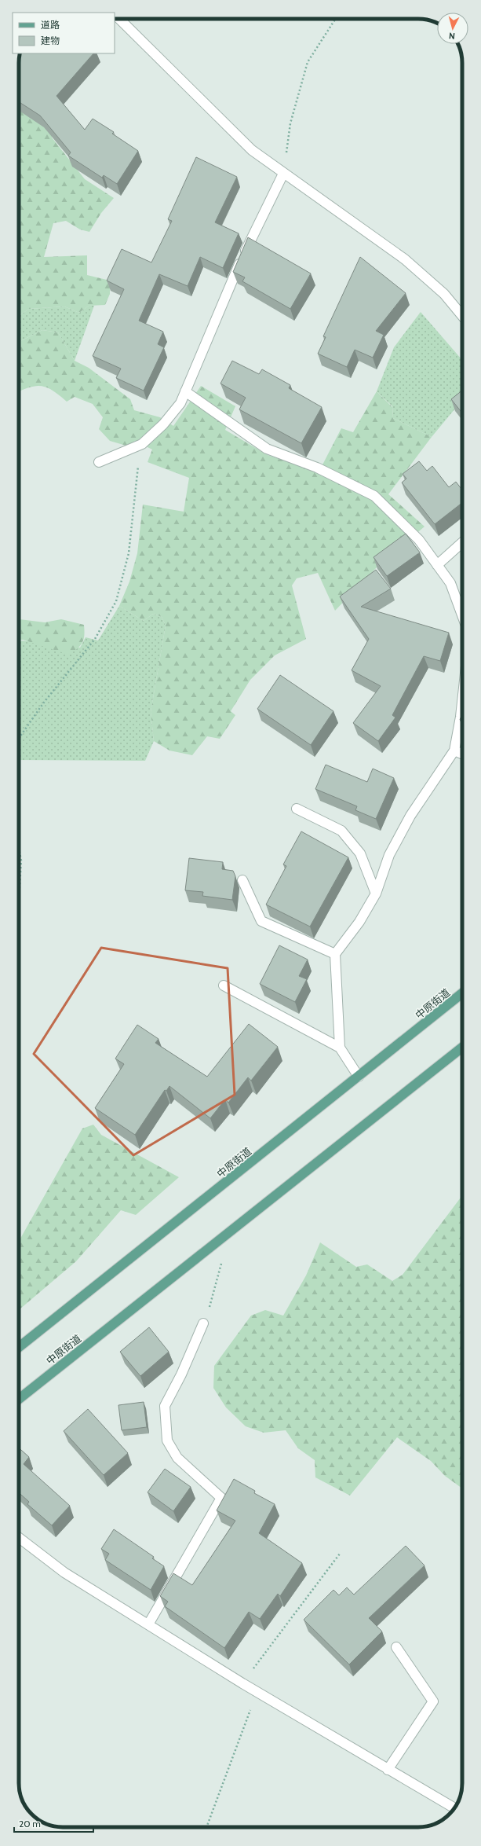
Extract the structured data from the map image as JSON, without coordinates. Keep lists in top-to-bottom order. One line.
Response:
{"streets":{"main road":["中原街道"]},"legend":["道路","建物"],"scale_bar":"20 m","north":"bottom"}
